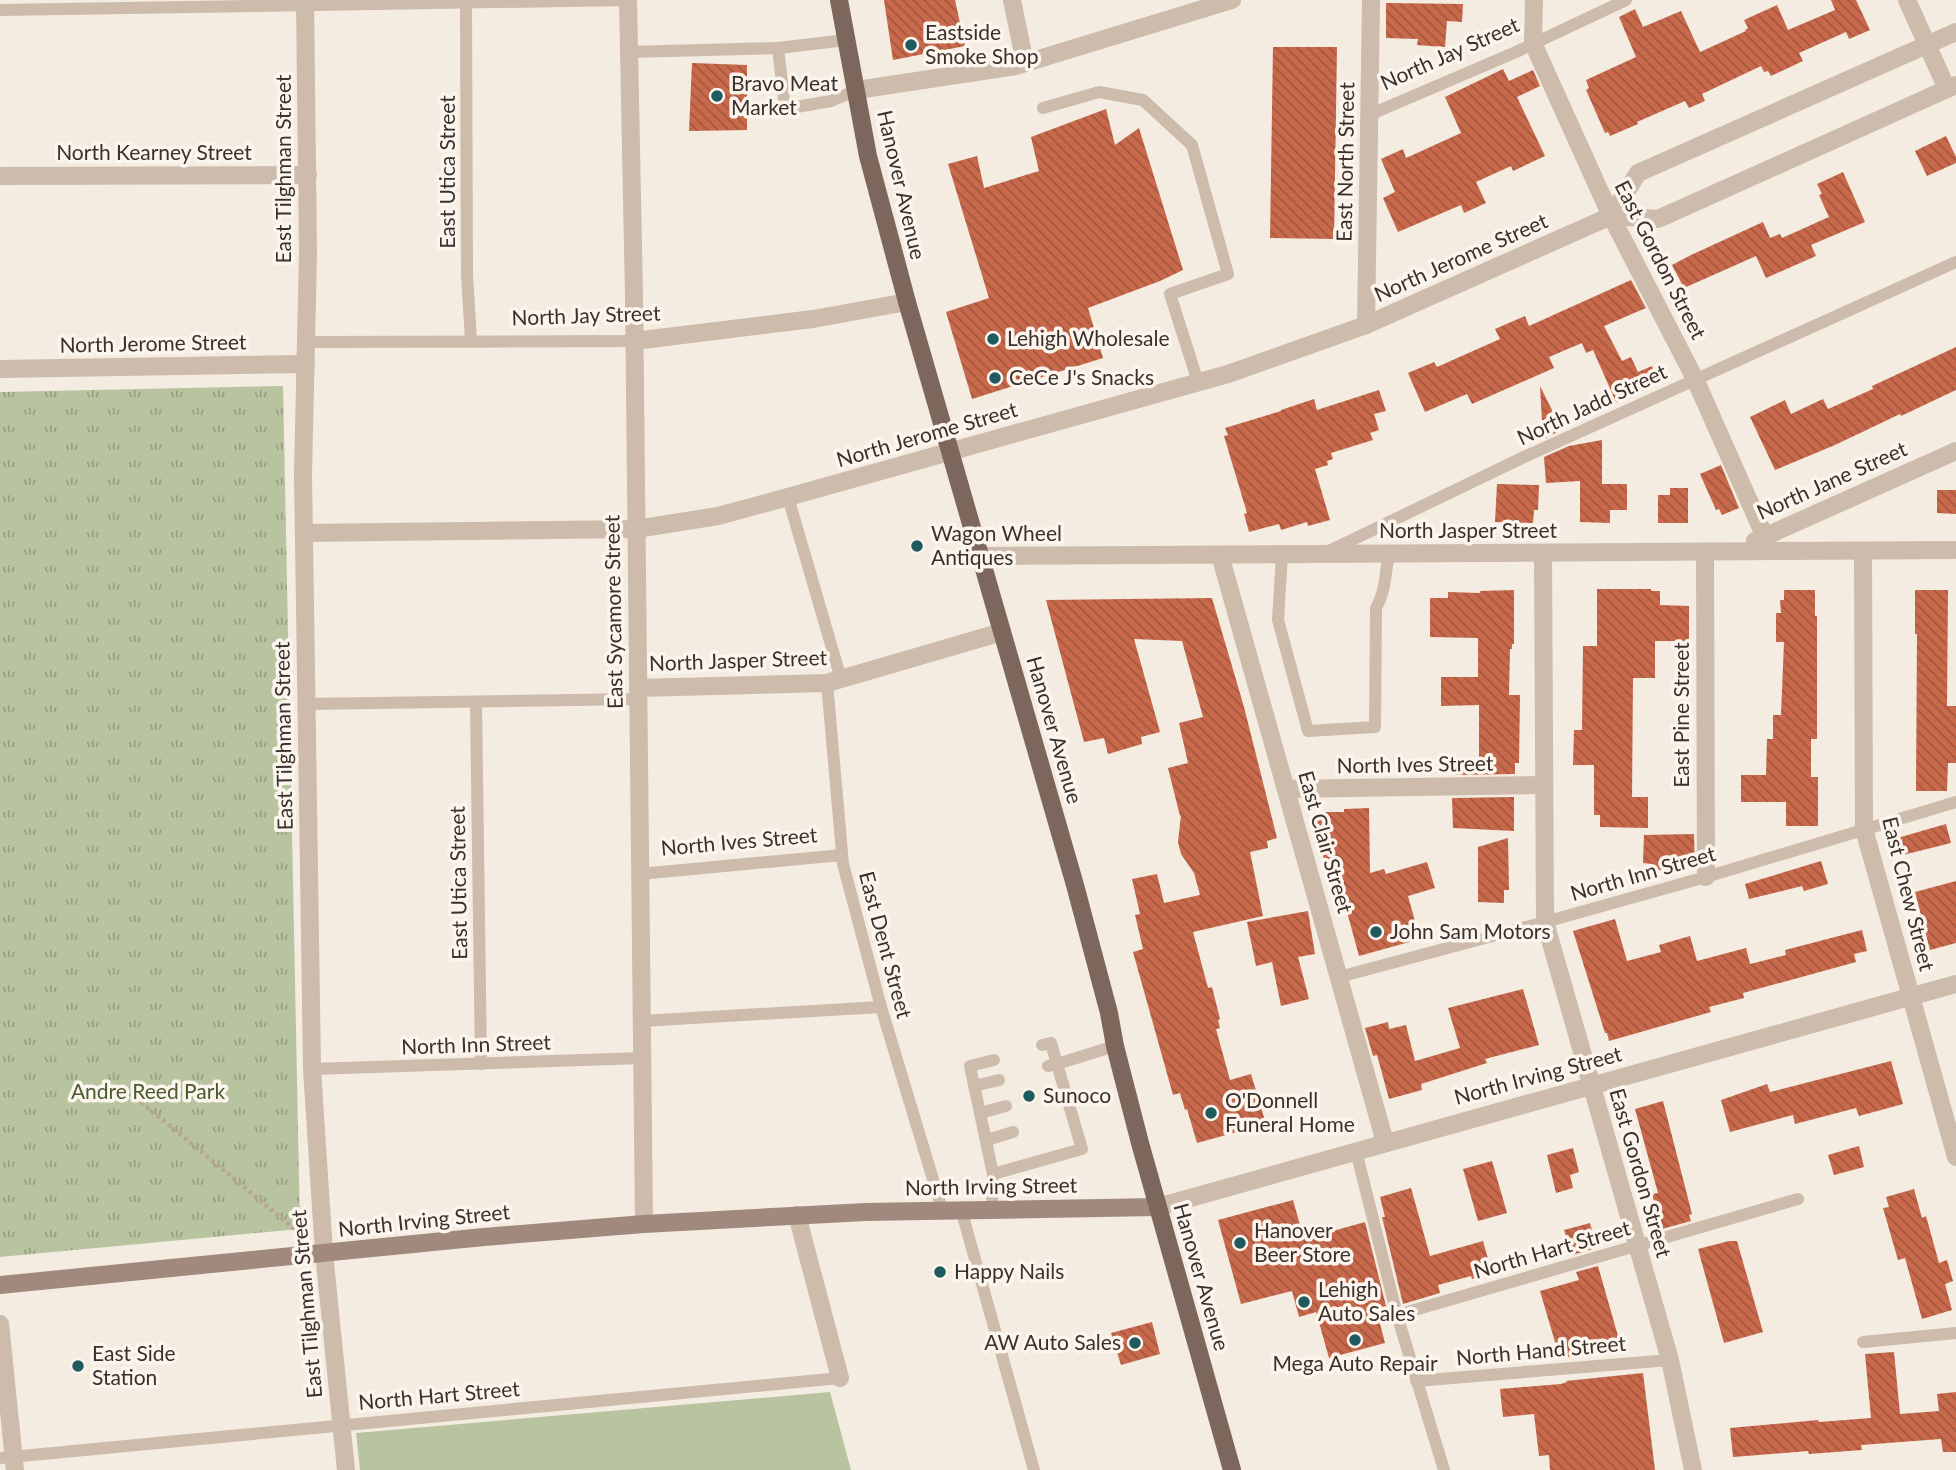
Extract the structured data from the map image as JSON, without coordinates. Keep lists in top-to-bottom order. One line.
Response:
{"streets":{"main road":["Hanover Avenue","North Irving Street"],"street":["North Jay Street","North Kearney Street","East North Street","East Tilghman Street","North Jerome Street","East Gordon Street","North Jane Street","North Jasper Street","East Sycamore Street","East Pine Street","North Ives Street","East Clair Street","East Chew Street"],"lane":["East Utica Street","North Jadd Street","North Inn Street","East Dent Street","North Hart Street","North Hand Street"]},"crossings":[["North Jay Street","East North Street"],["North Jay Street","East Tilghman Street"],["North Jay Street","East Utica Street"],["North Jay Street","Hanover Avenue"],["North Jay Street","East Gordon Street"],["North Jay Street","East Sycamore Street"],["North Kearney Street","East Tilghman Street"],["East North Street","North Jerome Street"],["East Tilghman Street","North Jerome Street"],["East Tilghman Street","North Jasper Street"],["East Tilghman Street","North Inn Street"],["East Tilghman Street","North Irving Street"],["East Tilghman Street","North Hart Street"],["East Utica Street","North Jasper Street"],["East Utica Street","North Inn Street"],["Hanover Avenue","North Jerome Street"],["Hanover Avenue","North Jasper Street"],["Hanover Avenue","North Irving Street"],["North Jerome Street","East Gordon Street"],["North Jerome Street","East Sycamore Street"],["North Jerome Street","East Dent Street"],["East Gordon Street","North Jadd Street"],["East Gordon Street","North Jane Street"],["East Gordon Street","North Jasper Street"],["East Gordon Street","North Ives Street"],["East Gordon Street","North Inn Street"],["East Gordon Street","North Irving Street"],["East Gordon Street","North Hart Street"],["East Gordon Street","North Hand Street"],["North Jadd Street","North Jasper Street"],["North Jane Street","North Jasper Street"],["North Jasper Street","East Sycamore Street"],["North Jasper Street","East Pine Street"],["North Jasper Street","East Clair Street"],["North Jasper Street","East Chew Street"],["North Jasper Street","East Dent Street"],["East Sycamore Street","North Ives Street"],["East Sycamore Street","North Inn Street"],["East Sycamore Street","North Irving Street"],["East Pine Street","North Inn Street"],["North Ives Street","East Clair Street"],["North Ives Street","East Dent Street"],["East Clair Street","North Inn Street"],["East Clair Street","North Irving Street"],["North Inn Street","East Chew Street"],["East Chew Street","North Irving Street"],["East Dent Street","North Irving Street"]],"parks":["Andre Reed Park"],"places":["Eastside Smoke Shop","Bravo Meat Market","Lehigh Wholesale","CeCe J's Snacks","Wagon Wheel Antiques","John Sam Motors","Sunoco","O'Donnell Funeral Home","Hanover Beer Store","Happy Nails","Lehigh Auto Sales","Mega Auto Repair","AW Auto Sales","East Side Station"]}
